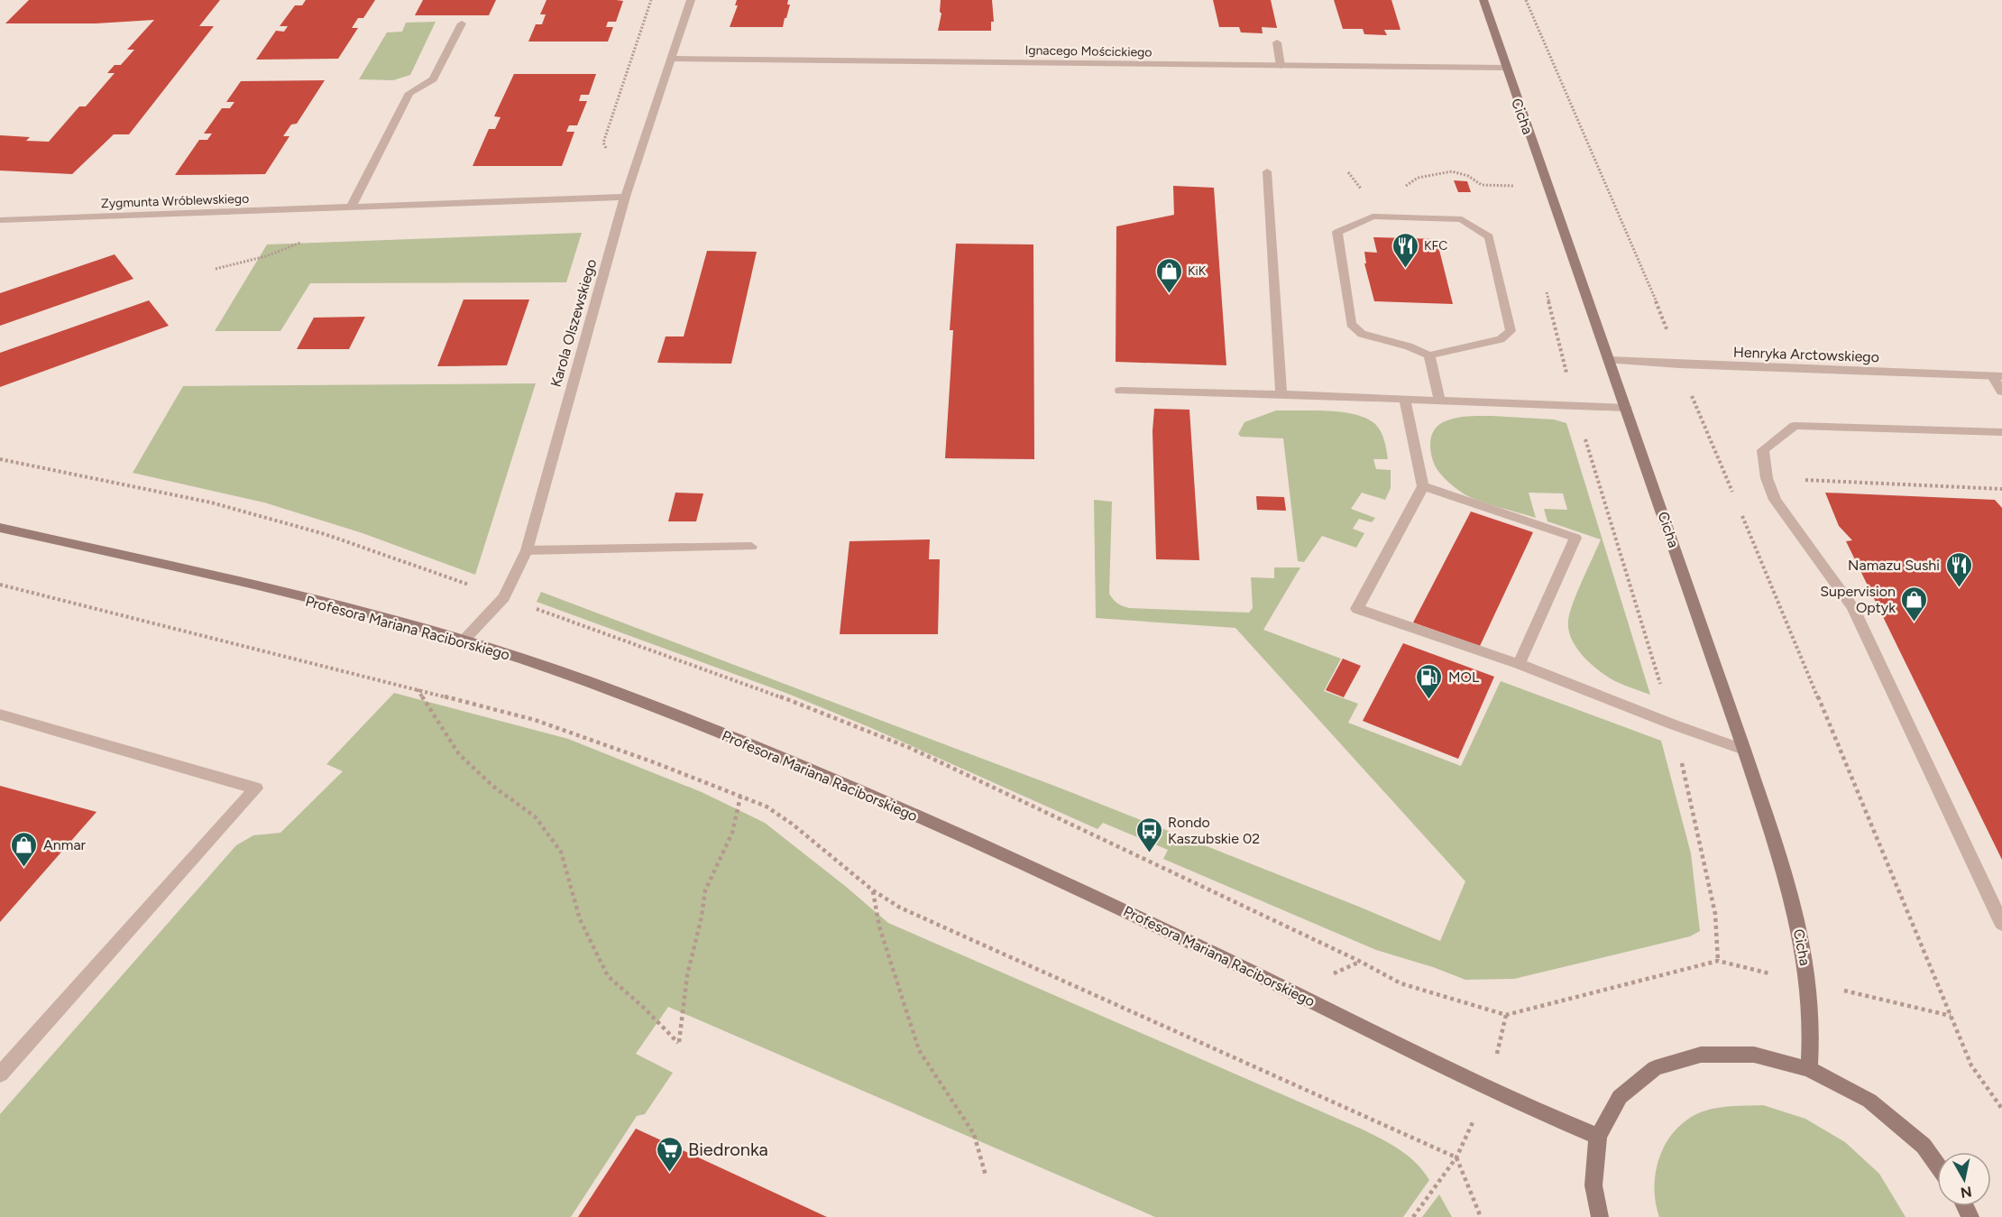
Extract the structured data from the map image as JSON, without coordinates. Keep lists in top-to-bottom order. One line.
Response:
{"streets":{"main road":["Cicha","Profesora Mariana Raciborskiego"],"street":["Ignacego Mościckiego","Zygmunta Wróblewskiego","Karola Olszewskiego","Henryka Arctowskiego"]},"crossings":[["Ignacego Mościckiego","Cicha"],["Ignacego Mościckiego","Karola Olszewskiego"],["Cicha","Henryka Arctowskiego"],["Zygmunta Wróblewskiego","Karola Olszewskiego"],["Karola Olszewskiego","Profesora Mariana Raciborskiego"]],"places":{"restaurant":["KFC","Namazu Sushi"],"shop":["KiK","Supervision Optyk","Anmar"],"fuel station":["MOL"],"bus stop":["Rondo Kaszubskie 02"],"supermarket":["Biedronka"]},"north":"bottom"}
